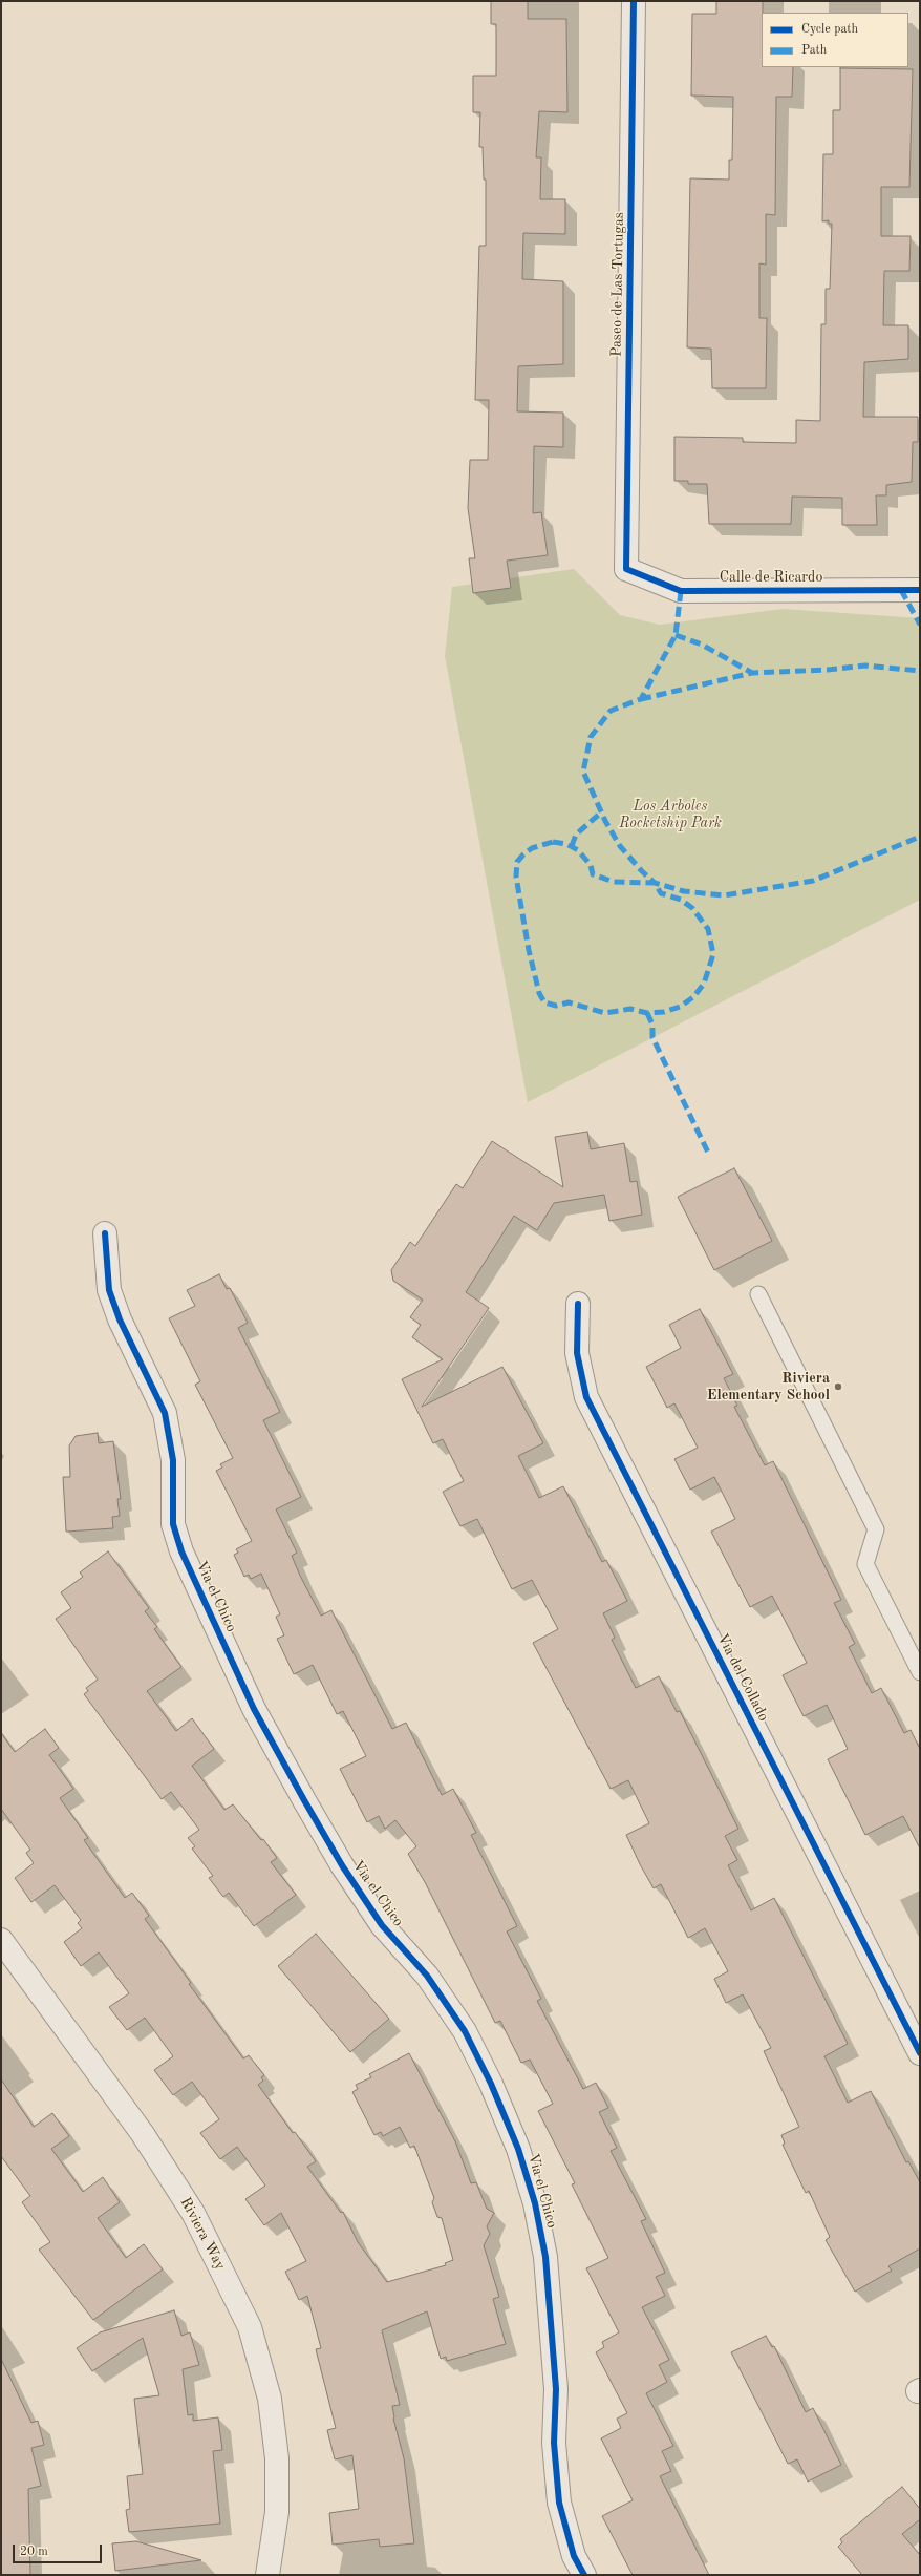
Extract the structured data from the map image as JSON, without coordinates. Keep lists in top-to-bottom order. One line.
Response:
{"streets":{"street":["Paseo de Las Tortugas","Calle de Ricardo","Via el Chico","Via del Collado","Riviera Way"]},"crossings":[["Paseo de Las Tortugas","Calle de Ricardo"]],"parks":["Los Arboles Rocketship Park"],"places":["Riviera Elementary School"],"legend":["Cycle path","Path"],"scale_bar":"20 m"}
